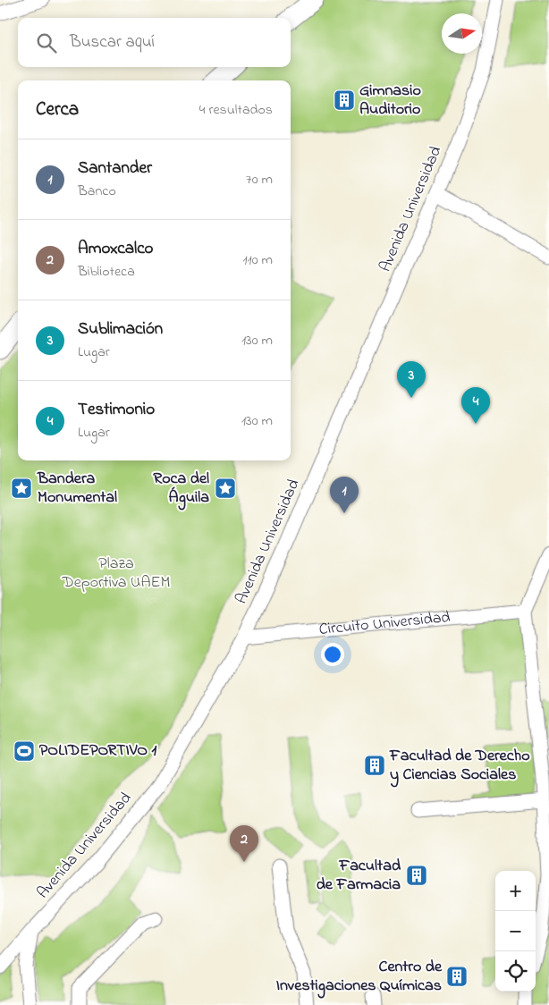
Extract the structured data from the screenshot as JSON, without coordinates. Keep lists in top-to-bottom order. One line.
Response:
{"streets":{"street":["Avenida Universidad","Circuito Universidad"]},"crossings":[["Avenida Universidad","Circuito Universidad"]],"parks":["Plaza Deportiva UAEM"],"places":{"building":["Gimnasio Auditorio","Facultad de Derecho y Ciencias Sociales","Facultad de Farmacia","Centro de Investigaciones Químicas"],"place":["Bandera Monumental","Roca del Águila"],"sports":["POLIDEPORTIVO 1"]},"north":"right","page":{"search":"Buscar aquí","heading":["Cerca","4 resultados"],"list":[{"mark":"1","name":"Santander","note":"Banco","value":"70 m"},{"mark":"2","name":"Amoxcalco","note":"Biblioteca","value":"110 m"},{"mark":"3","name":"Sublimación","note":"Lugar","value":"130 m"},{"mark":"4","name":"Testimonio","note":"Lugar","value":"130 m"}],"pins":["3","4","1","2"],"map_buttons":["+","−"]}}
